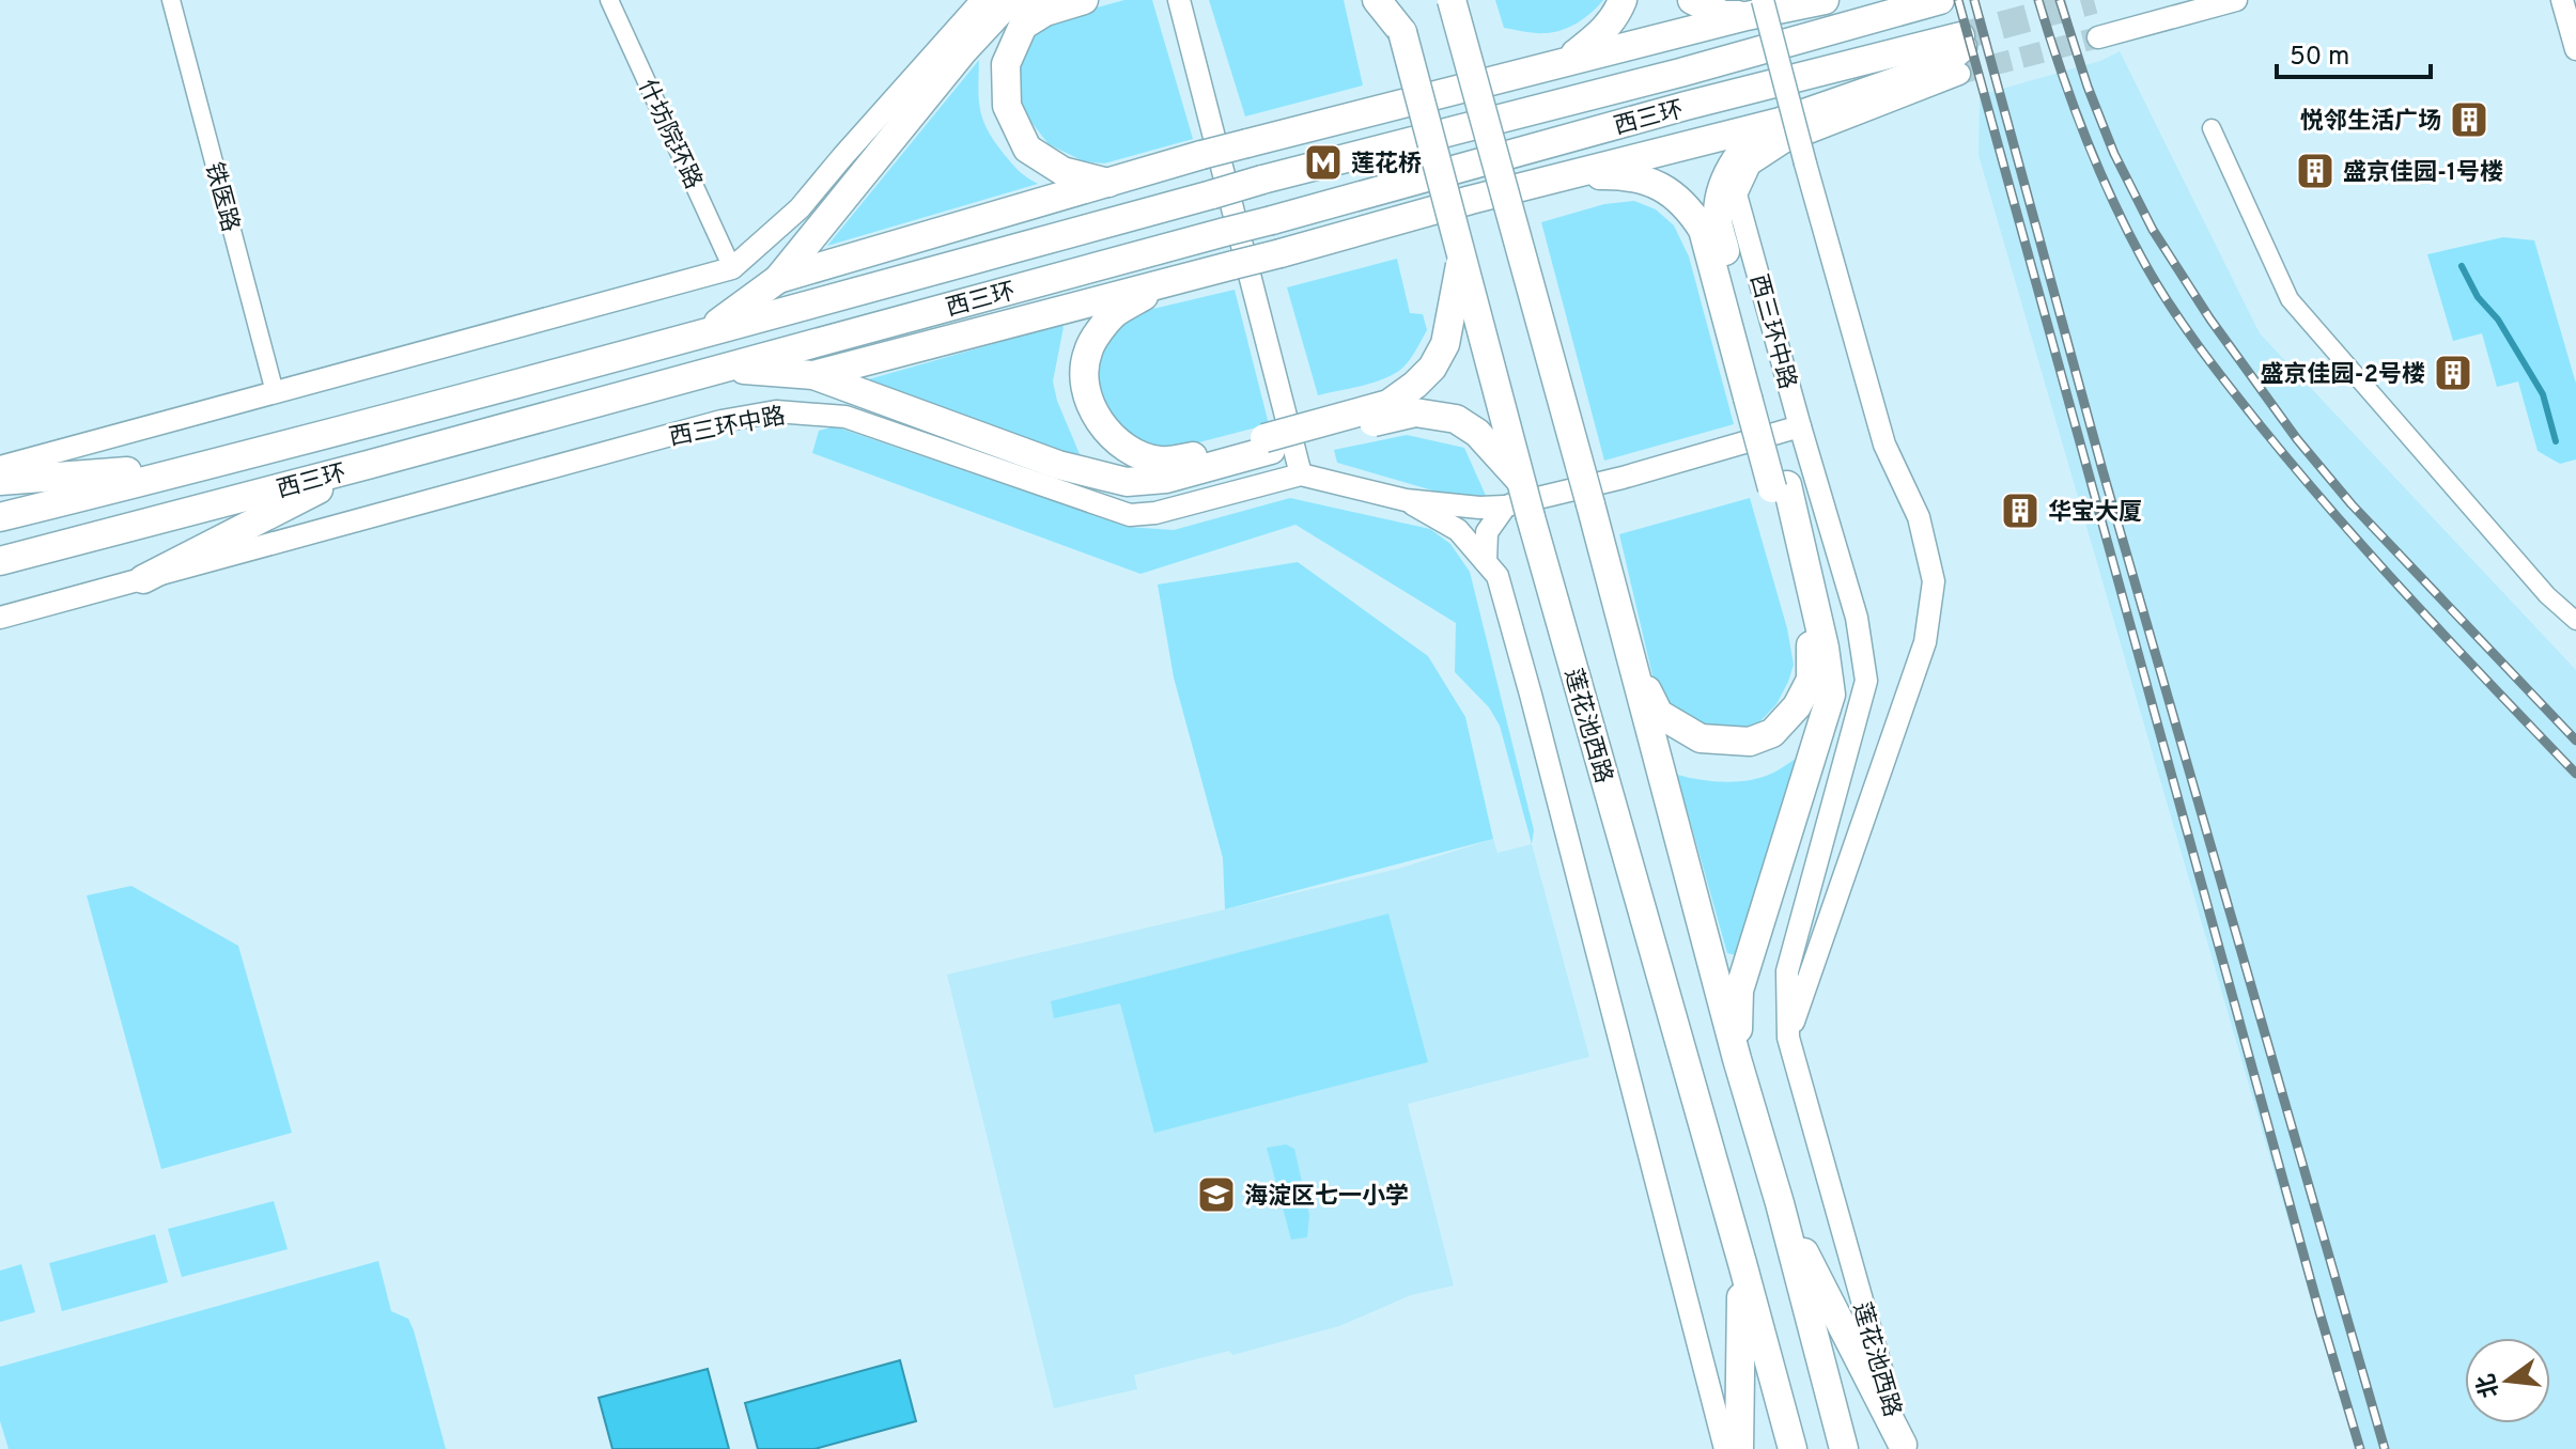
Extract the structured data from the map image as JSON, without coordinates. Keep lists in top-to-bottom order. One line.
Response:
{"streets":{"highway":["西三环","莲花池西路"],"street":["什坊院环路","铁医路","西三环中路"]},"crossings":[["西三环","西三环中路"],["西三环中路","莲花池西路"]],"places":{"building":["悦邻生活广场","盛京佳园-1号楼","盛京佳园-2号楼","华宝大厦"],"metro station":["莲花桥"],"school or university":["海淀区七一小学"]},"scale_bar":"50 m","north":"left"}
